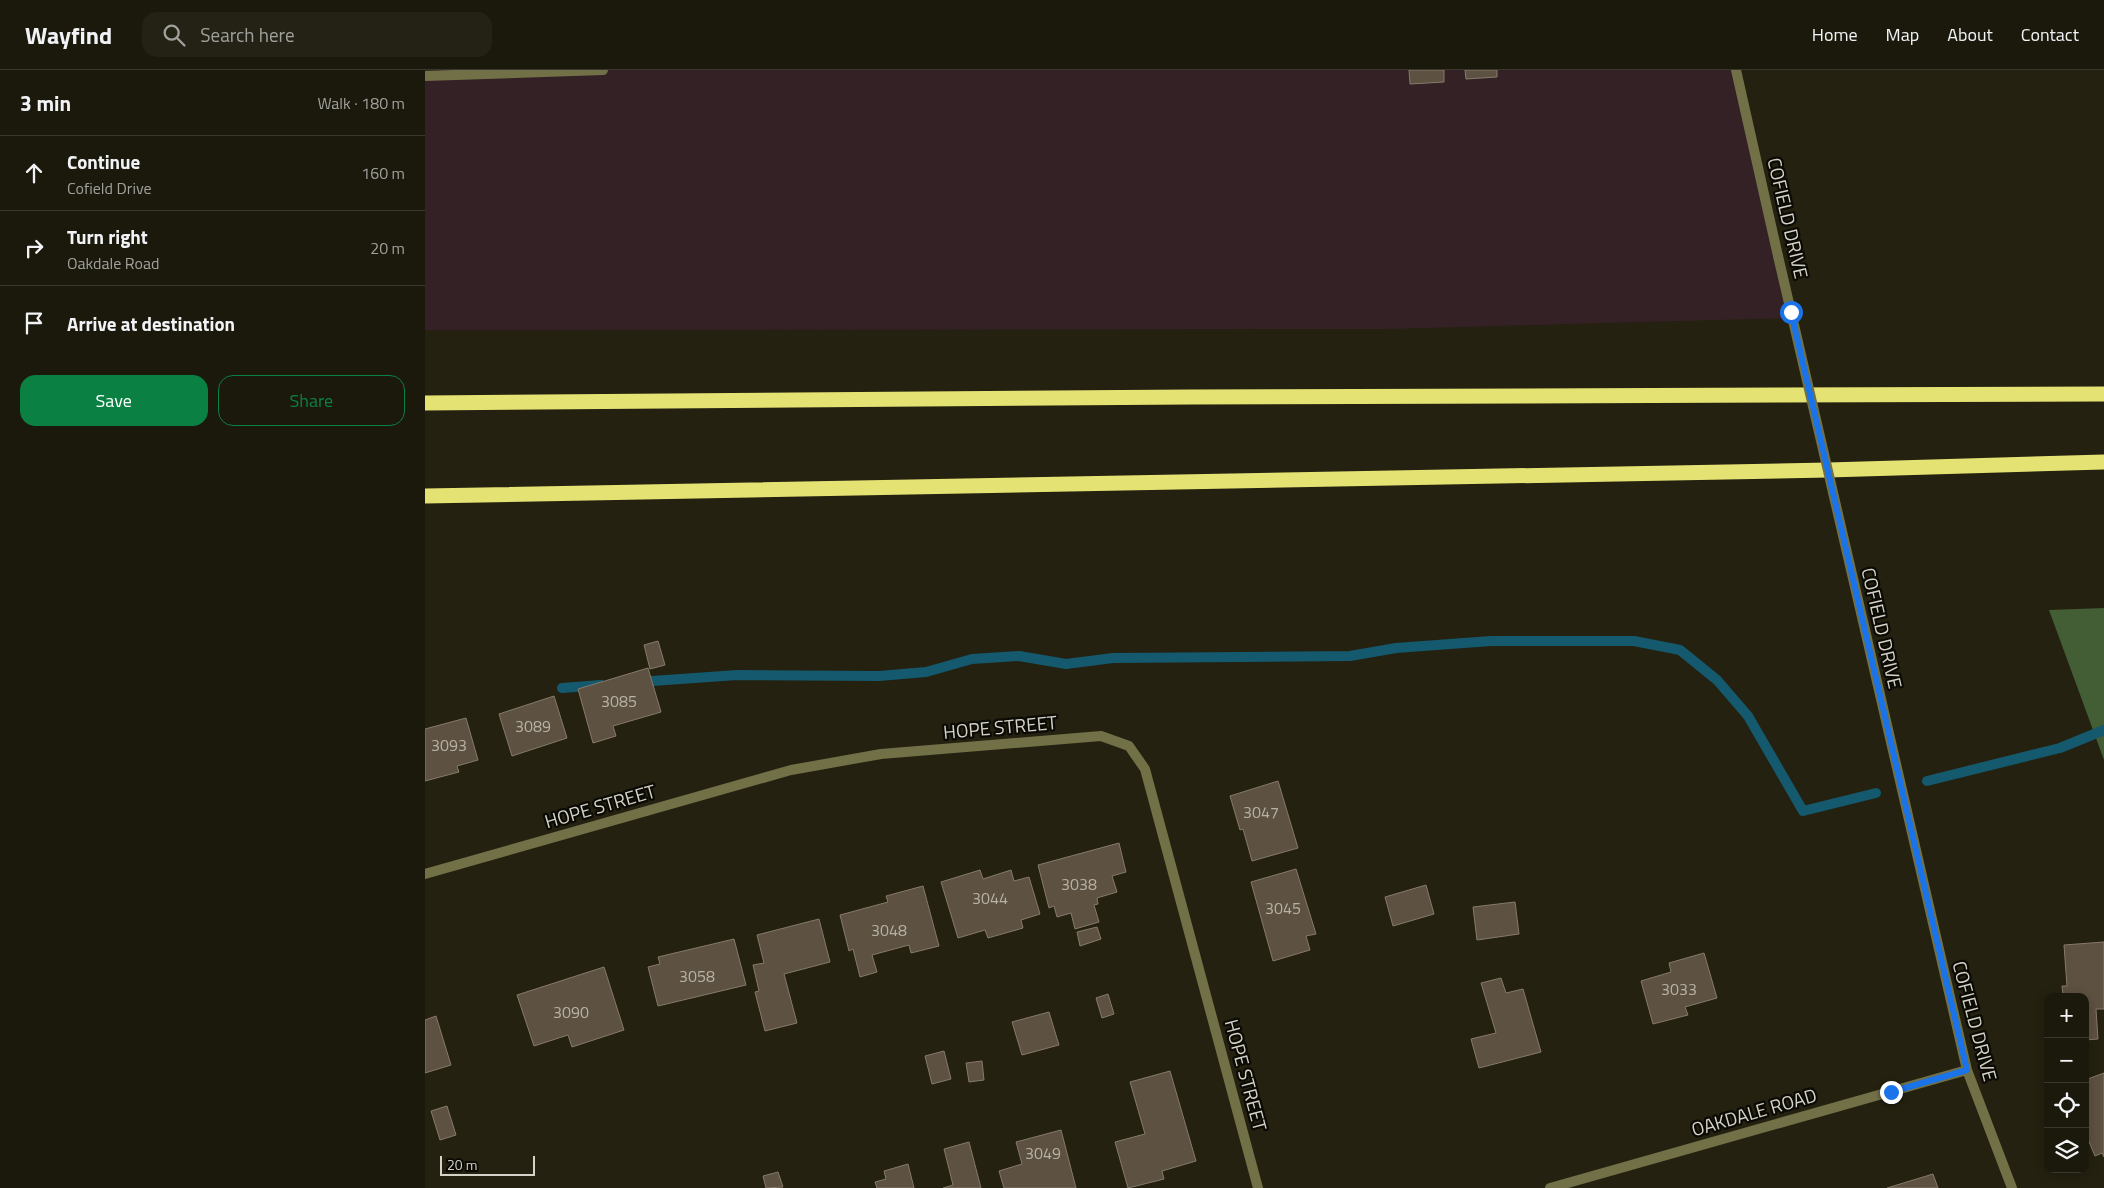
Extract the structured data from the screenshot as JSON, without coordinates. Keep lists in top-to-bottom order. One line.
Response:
{"streets":{"street":["COFIELD DRIVE","HOPE STREET","OAKDALE ROAD"]},"crossings":[["COFIELD DRIVE","OAKDALE ROAD"]],"house_numbers":["3085","3089","3093","3047","3038","3044","3045","3048","3058","3033","3090","3049"],"scale_bar":"20 m","page":{"header":"Wayfind","search":"Search here","nav":["Home","Map","About","Contact"],"heading":["3 min","Walk · 180 m"],"list":[["Continue","Cofield Drive","160 m"],["Turn right","Oakdale Road","20 m"],"Arrive at destination"],"buttons":["Save","Share"],"map_buttons":["+","−"],"scale":"20 m"}}
